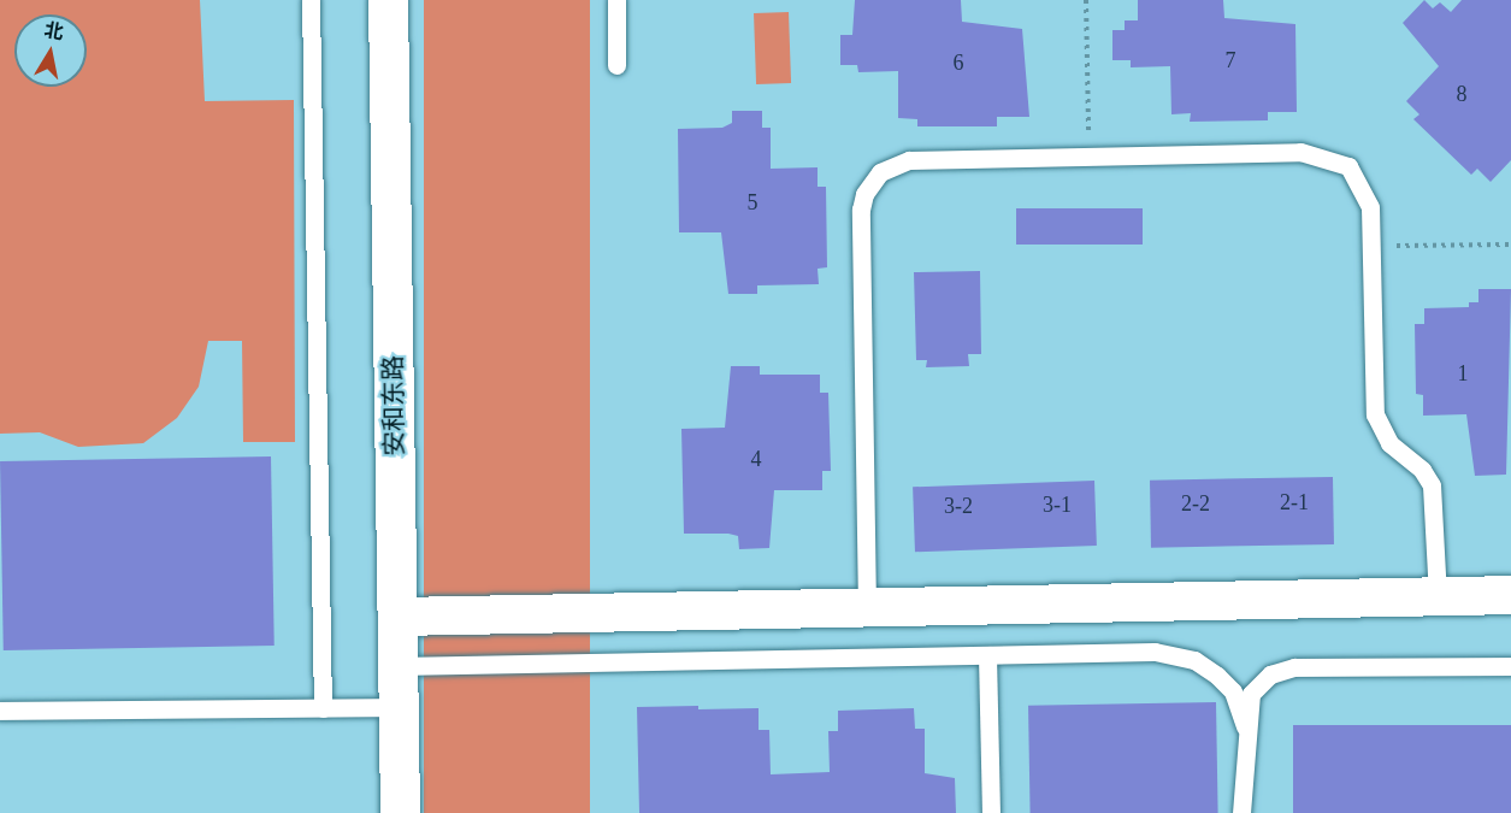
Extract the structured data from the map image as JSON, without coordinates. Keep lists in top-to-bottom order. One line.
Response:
{"streets":{"street":["安和东路"]},"house_numbers":["7","6","8","5","1","4","2-1","2-2","3-1","3-2"],"north":"top"}
